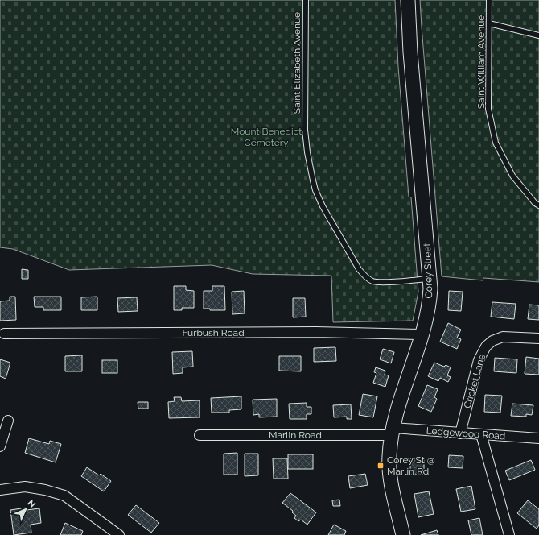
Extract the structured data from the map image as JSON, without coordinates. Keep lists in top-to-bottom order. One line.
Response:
{"streets":{"street":["Corey Street","Furbush Road","Cricket Lane","Ledgewood Road","Marlin Road"],"lane":["Saint William Avenue","Saint Elizabeth Avenue"]},"crossings":[["Saint Elizabeth Avenue","Corey Street"],["Corey Street","Furbush Road"],["Corey Street","Ledgewood Road"],["Corey Street","Marlin Road"],["Cricket Lane","Ledgewood Road"],["Ledgewood Road","Marlin Road"]],"parks":["Mount Benedict Cemetery"],"places":{"transit":["Corey St @ Marlin Rd"]},"north":"top right"}
